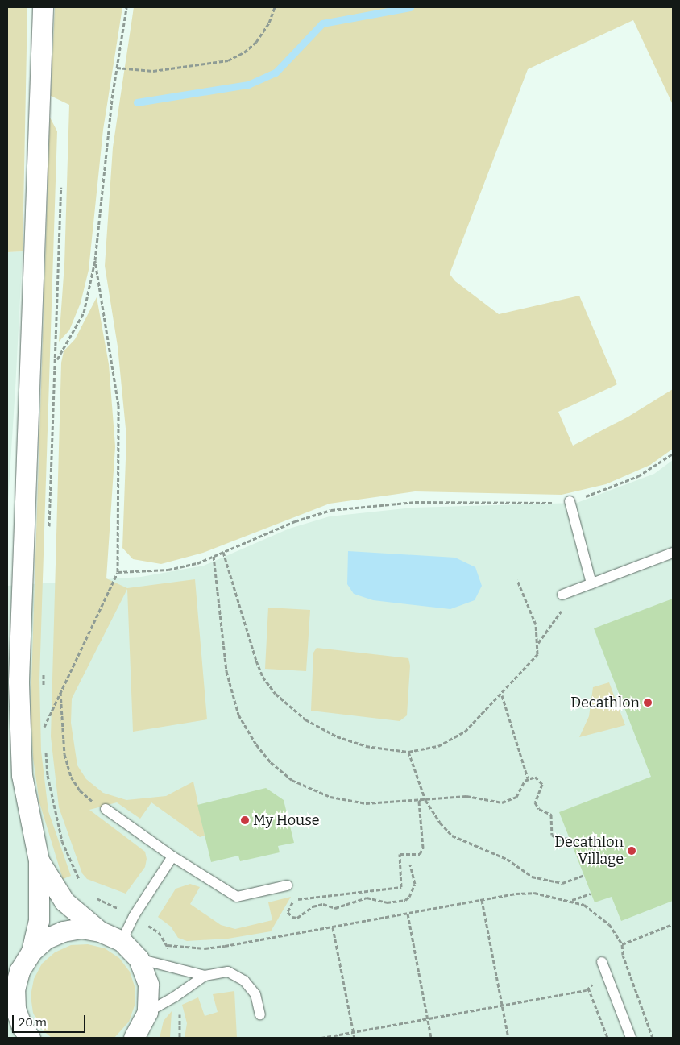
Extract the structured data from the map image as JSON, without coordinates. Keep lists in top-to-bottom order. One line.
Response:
{"places":["Decathlon","My House","Decathlon Village"],"scale_bar":"20 m"}
